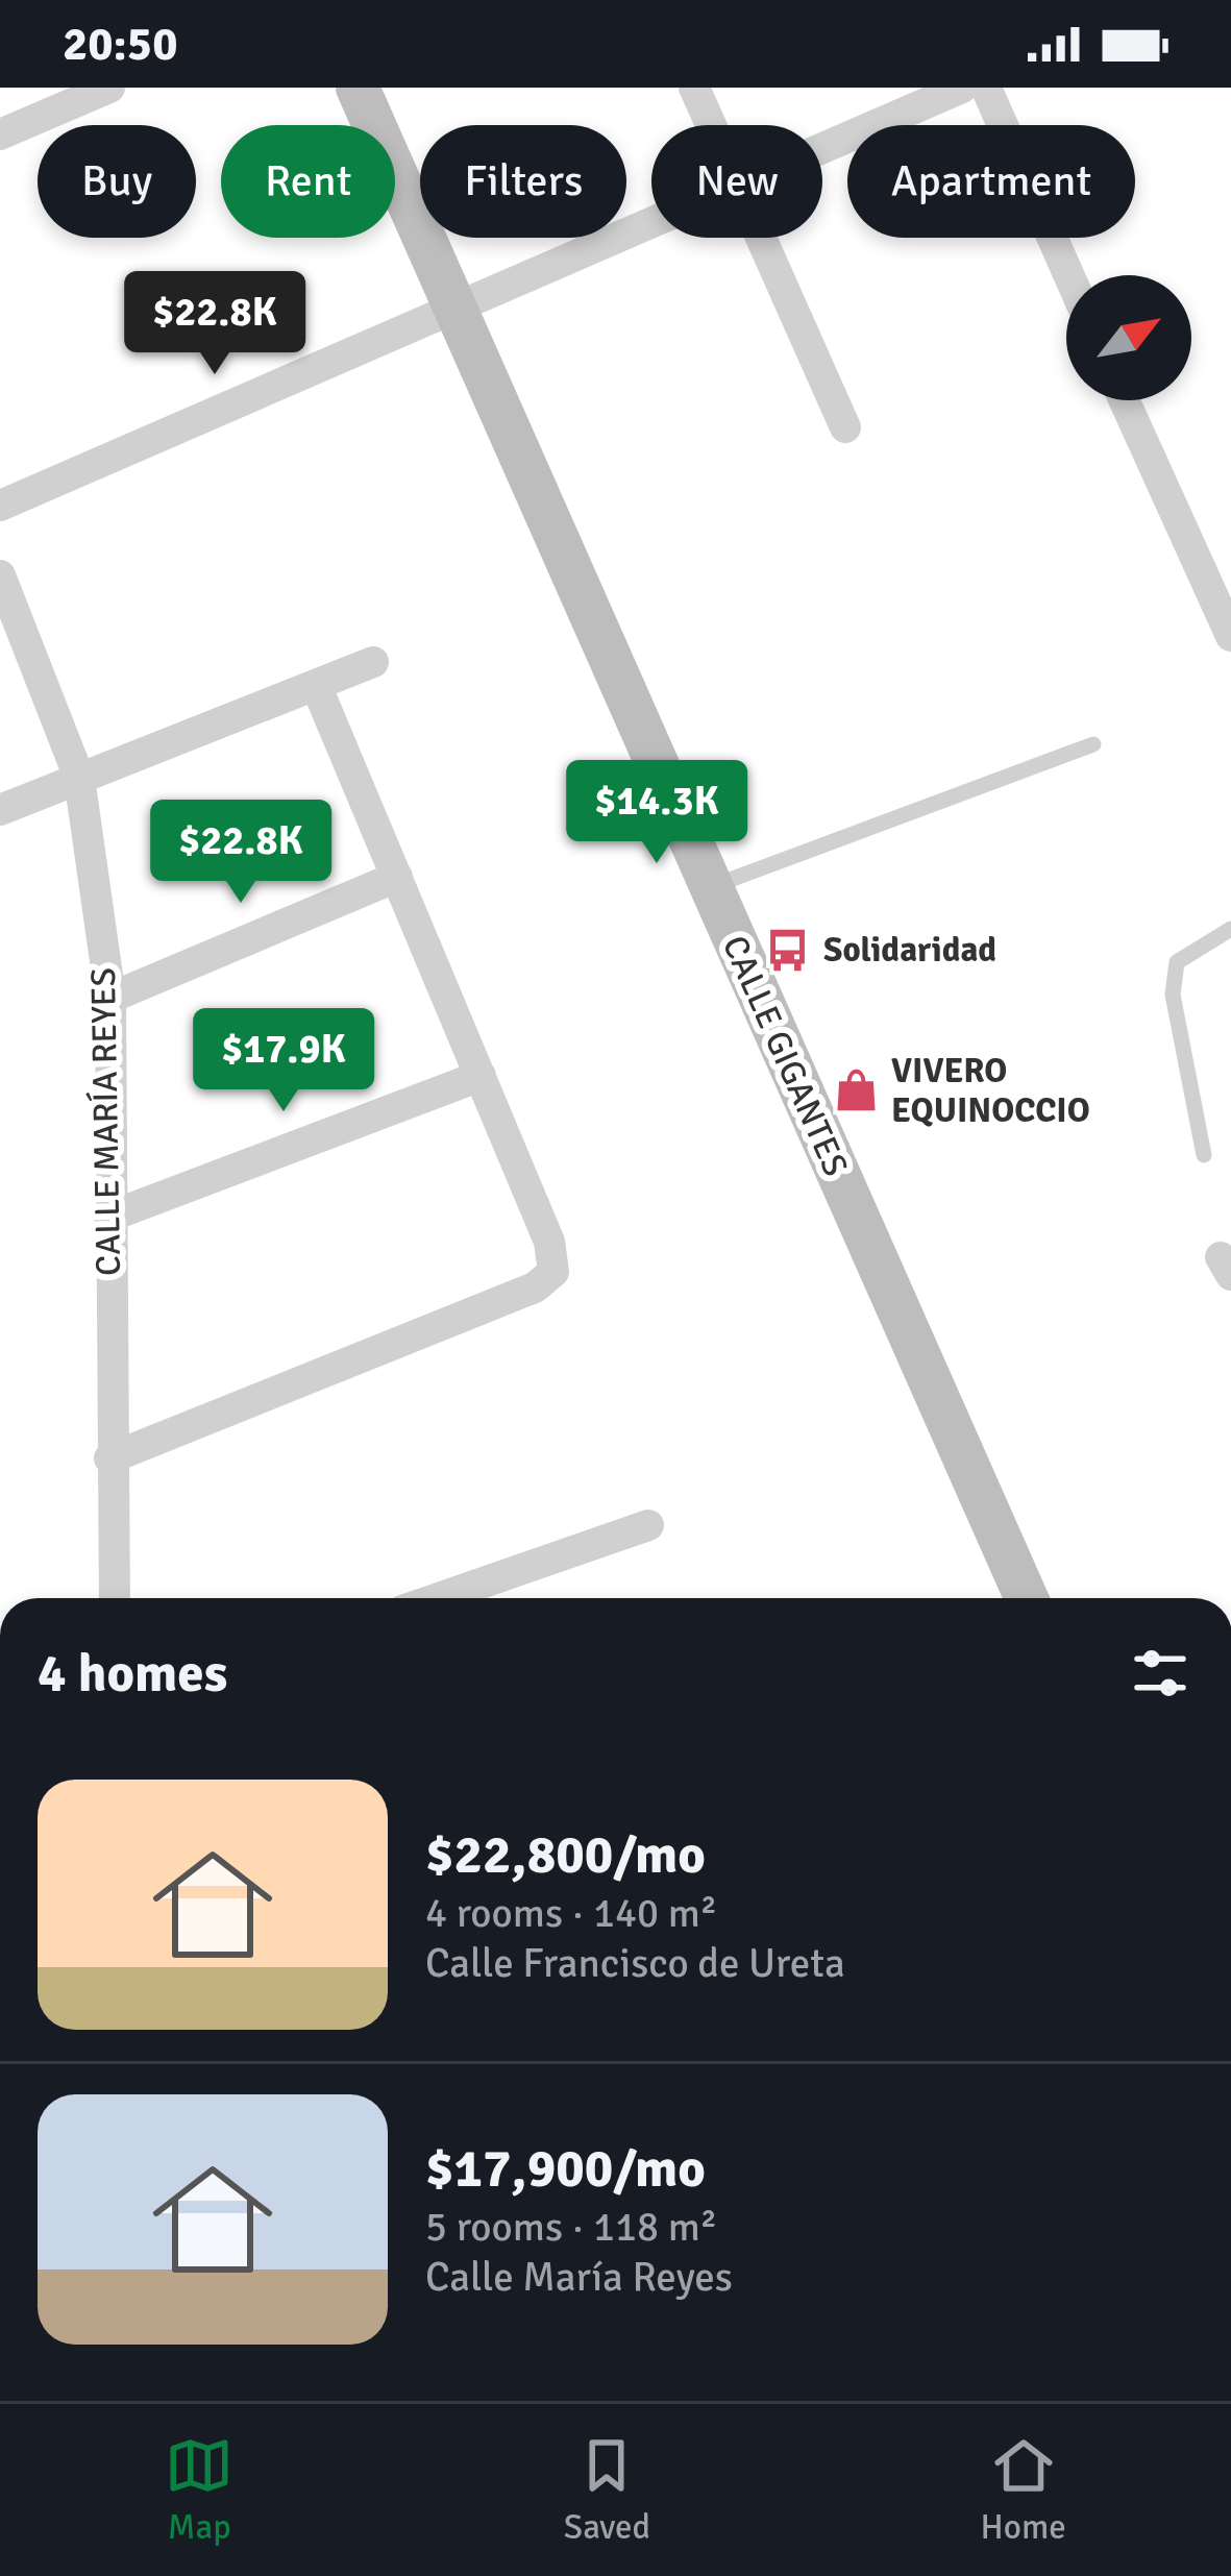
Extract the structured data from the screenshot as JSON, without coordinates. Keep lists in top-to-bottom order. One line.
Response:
{"streets":{"main road":["CALLE GIGANTES"],"street":["CALLE MARÍA REYES"]},"places":{"bus stop":["Solidaridad"],"shop":["VIVERO EQUINOCCIO"]},"north":"top right","page":{"status":"20:50","chip":["Buy","Rent","Filters","New","Apartment"],"price":["$22.8K","$14.3K","$22.8K","$17.9K"],"heading":"4 homes","list":[{"name":"$22,800/mo","note":"4 rooms · 140 m² · Calle Francisco de Ureta"},{"name":"$17,900/mo","note":"5 rooms · 118 m² · Calle María Reyes"}],"tabs":["Map","Saved","Home"]}}
